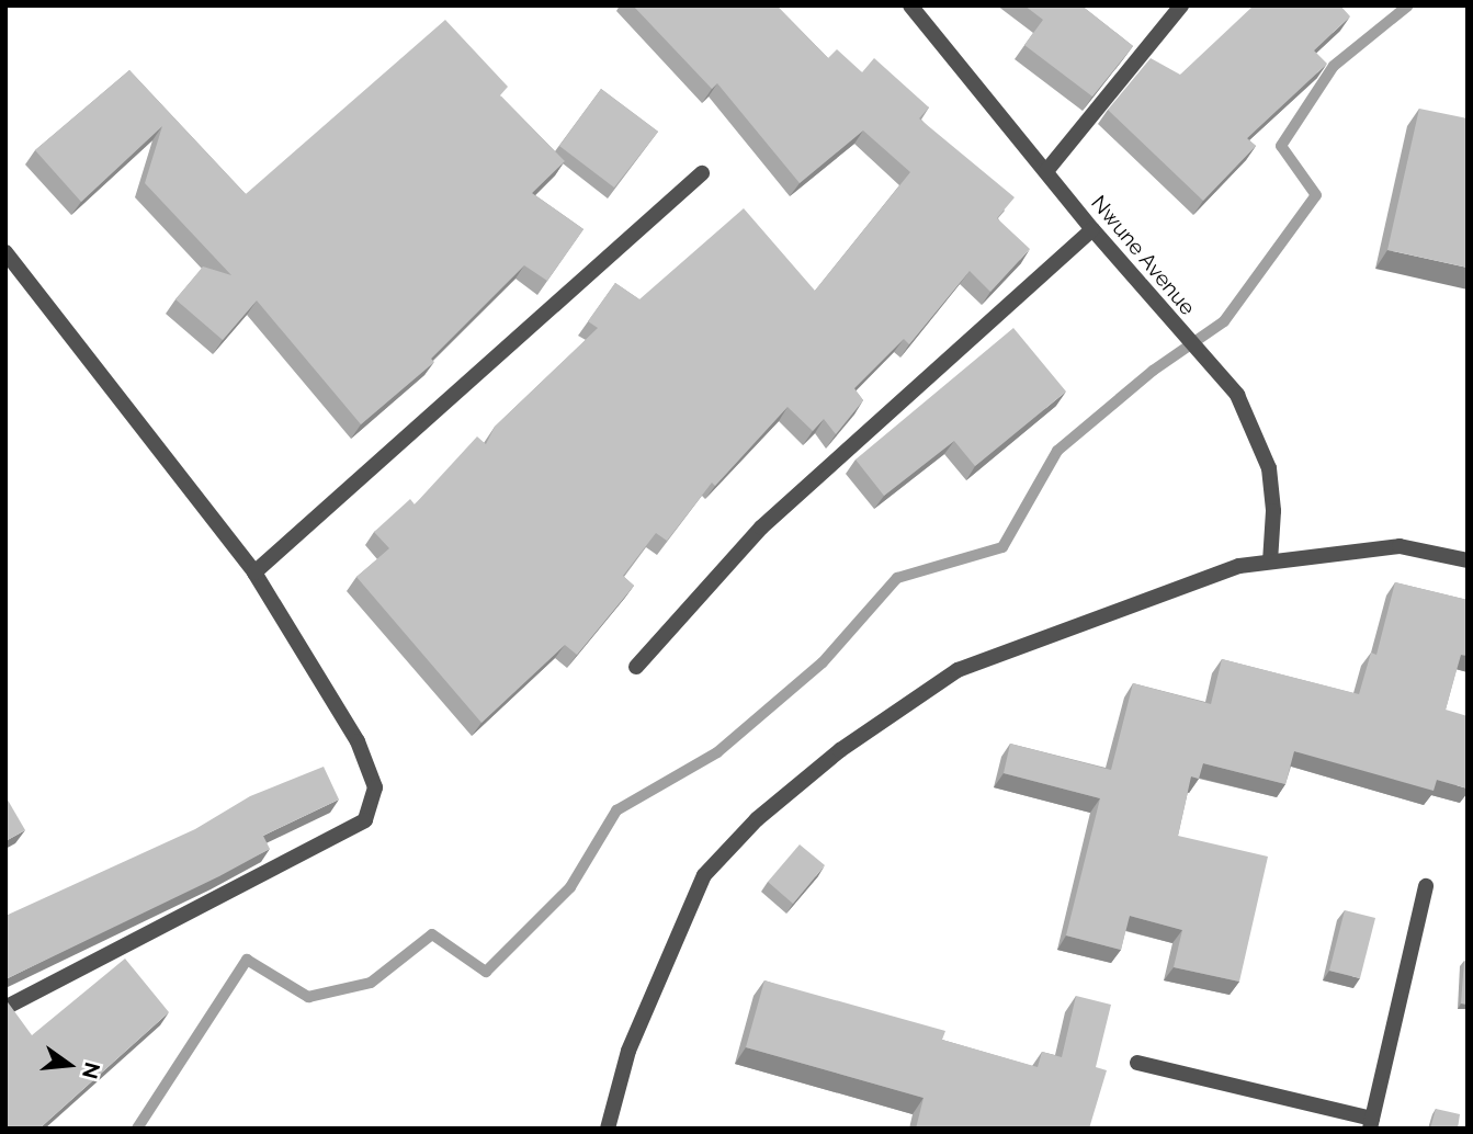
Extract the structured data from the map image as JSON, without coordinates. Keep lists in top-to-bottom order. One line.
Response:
{"streets":{"street":["Nwune Avenue"]},"north":"right"}
